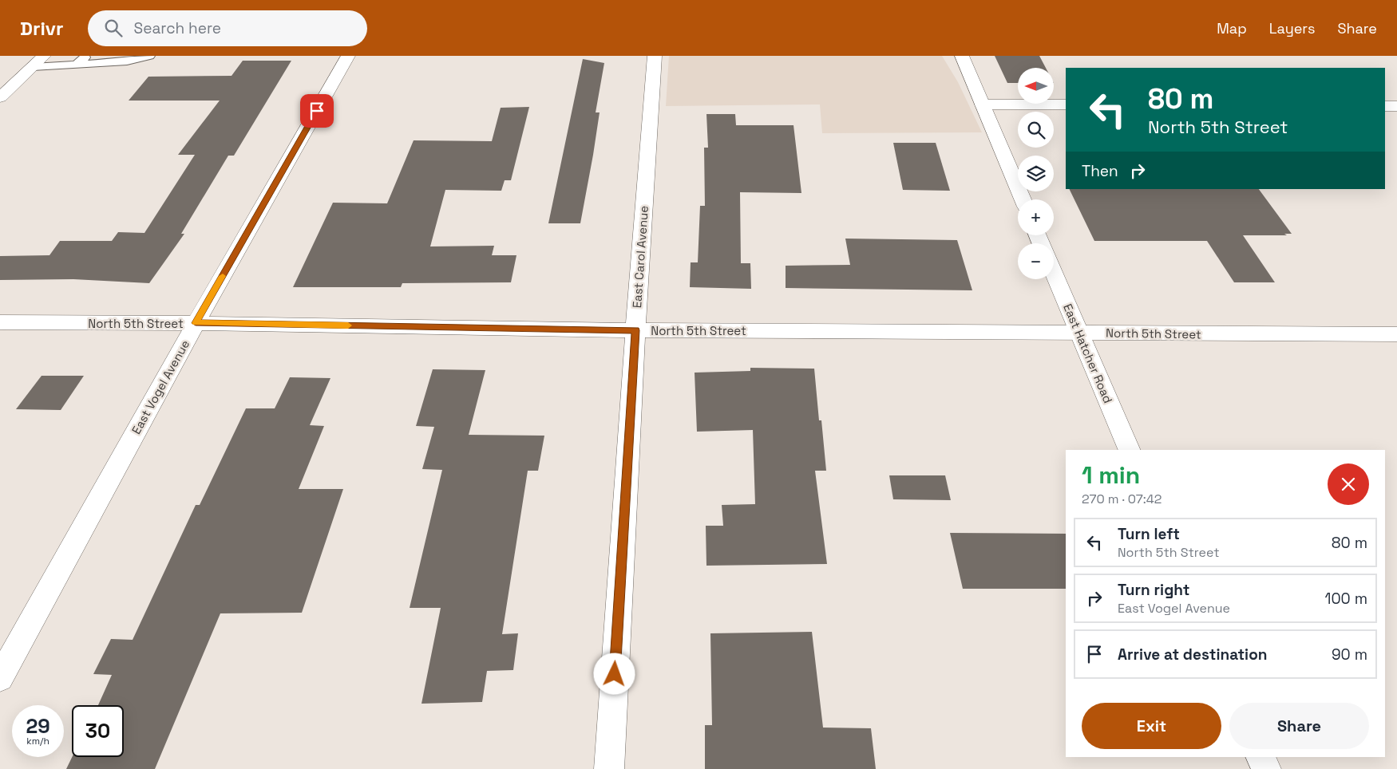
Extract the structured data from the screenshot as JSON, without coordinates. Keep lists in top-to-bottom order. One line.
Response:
{"streets":{"street":["East Carol Avenue","North 5th Street","East Hatcher Road","East Vogel Avenue"]},"crossings":[["East Carol Avenue","North 5th Street"],["North 5th Street","East Hatcher Road"],["North 5th Street","East Vogel Avenue"]],"north":"left","page":{"header":"Drivr","search":"Search here","nav":["Map","Layers","Share"],"map_buttons":["+","−"],"turn":["80 m","North 5th Street"],"then":"Then","heading":["1 min","270 m · 07:42"],"list":[{"name":"Turn left","note":"North 5th Street","value":"80 m"},{"name":"Turn right","note":"East Vogel Avenue","value":"100 m"},{"name":"Arrive at destination","value":"90 m"}],"buttons":["Exit","Share"],"speed":"29 km/h","limit":"30"}}
